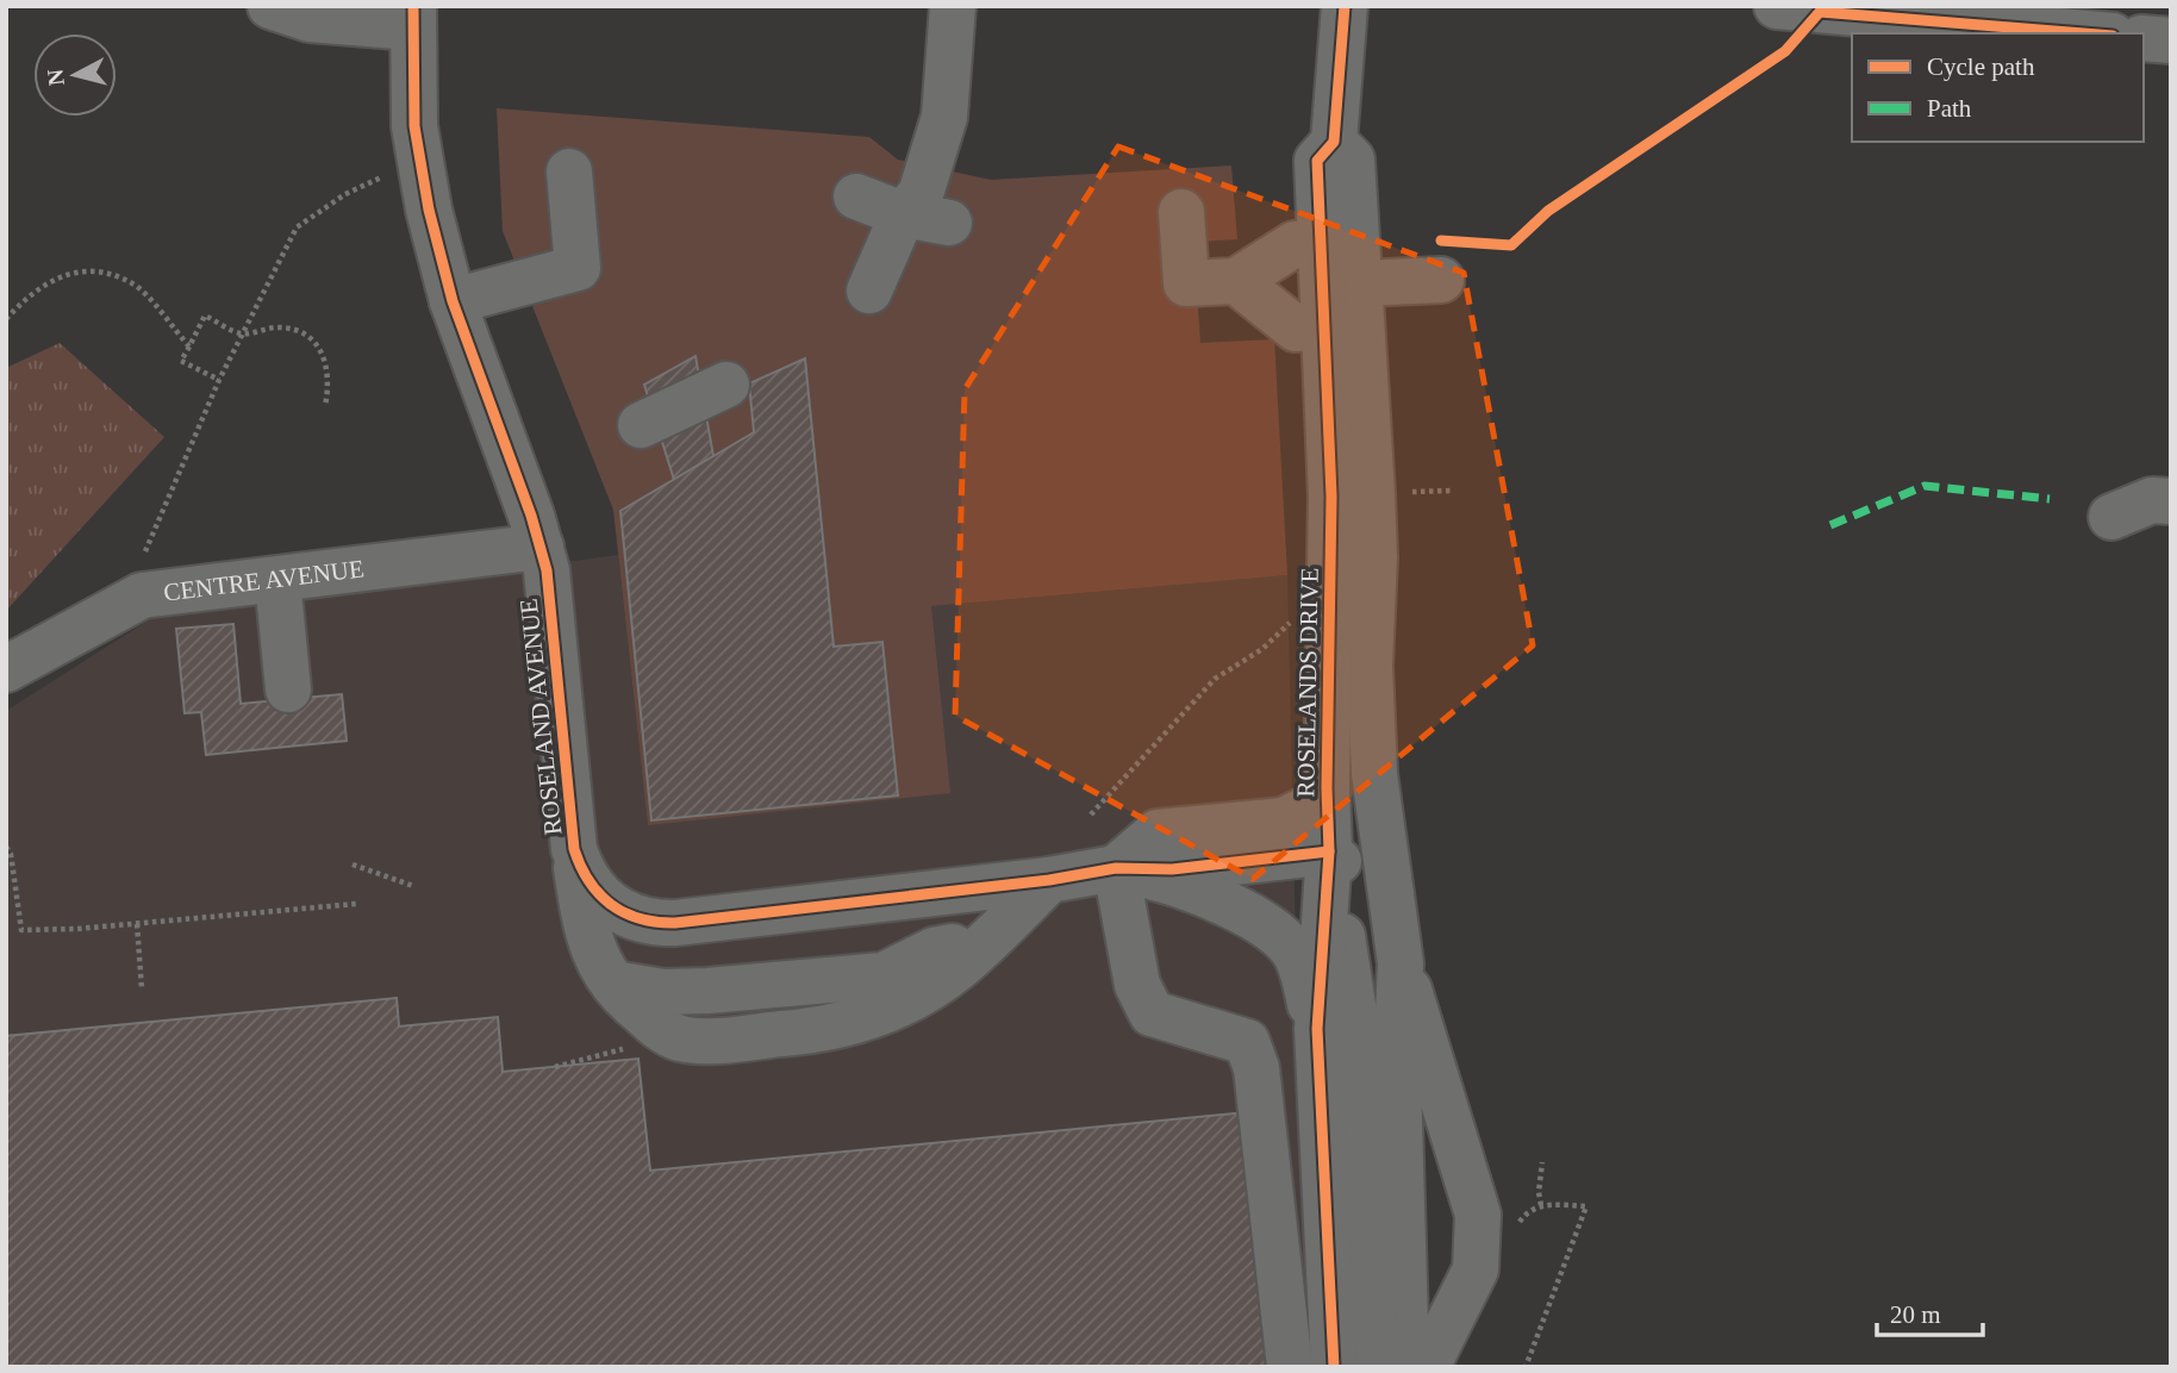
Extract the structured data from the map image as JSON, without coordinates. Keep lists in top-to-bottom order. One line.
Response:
{"streets":{"street":["CENTRE AVENUE","ROSELANDS DRIVE","ROSELAND AVENUE"]},"crossings":[["CENTRE AVENUE","ROSELAND AVENUE"],["ROSELANDS DRIVE","ROSELAND AVENUE"]],"legend":["Cycle path","Path"],"scale_bar":"20 m","north":"left"}
